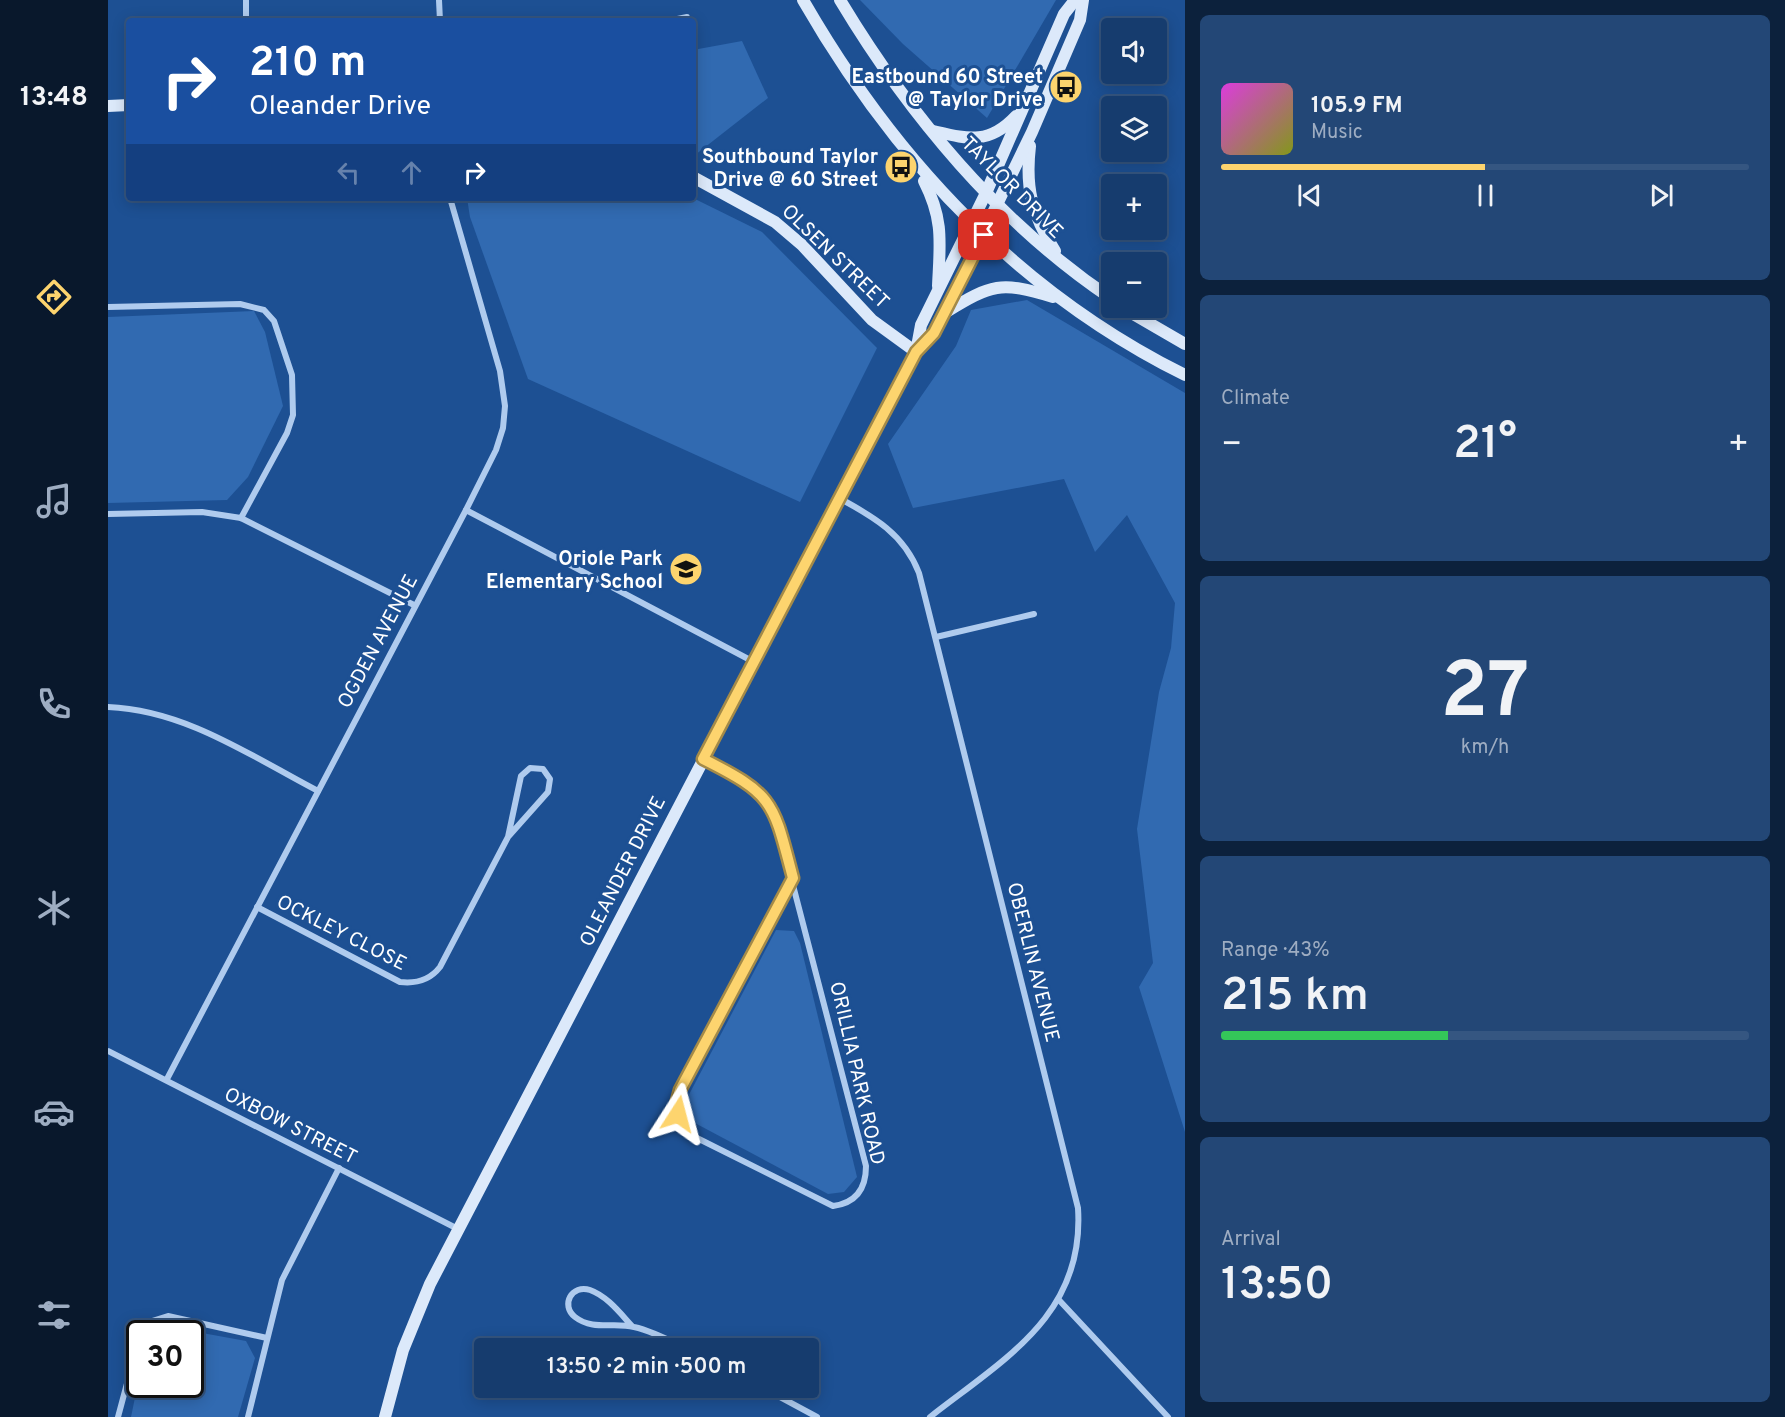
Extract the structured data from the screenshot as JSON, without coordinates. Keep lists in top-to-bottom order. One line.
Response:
{"streets":{"main road":["TAYLOR DRIVE","OLSEN STREET","OLEANDER DRIVE"],"street":["OGDEN AVENUE","OCKLEY CLOSE","OBERLIN AVENUE","ORILLIA PARK ROAD","OXBOW STREET"]},"crossings":[["TAYLOR DRIVE","OLEANDER DRIVE"],["OLSEN STREET","OLEANDER DRIVE"],["OGDEN AVENUE","OCKLEY CLOSE"],["OGDEN AVENUE","OXBOW STREET"],["OLEANDER DRIVE","OBERLIN AVENUE"],["OLEANDER DRIVE","ORILLIA PARK ROAD"],["OLEANDER DRIVE","OXBOW STREET"]],"places":{"bus stop":["Eastbound 60 Street @ Taylor Drive","Southbound Taylor Drive @ 60 Street"],"school or university":["Oriole Park Elementary School"]},"page":{"tabs":"13:48","map_buttons":["+","−"],"turn":["210 m","Oleander Drive"],"song":["105.9 FM","Music"],"tile":["Climate",["27","km/h"],["Range · 43%","215 km"],["Arrival","13:50"]],"heat":["−","21°","+"],"limit":"30","trip":"13:50 · 2 min · 500 m"}}
